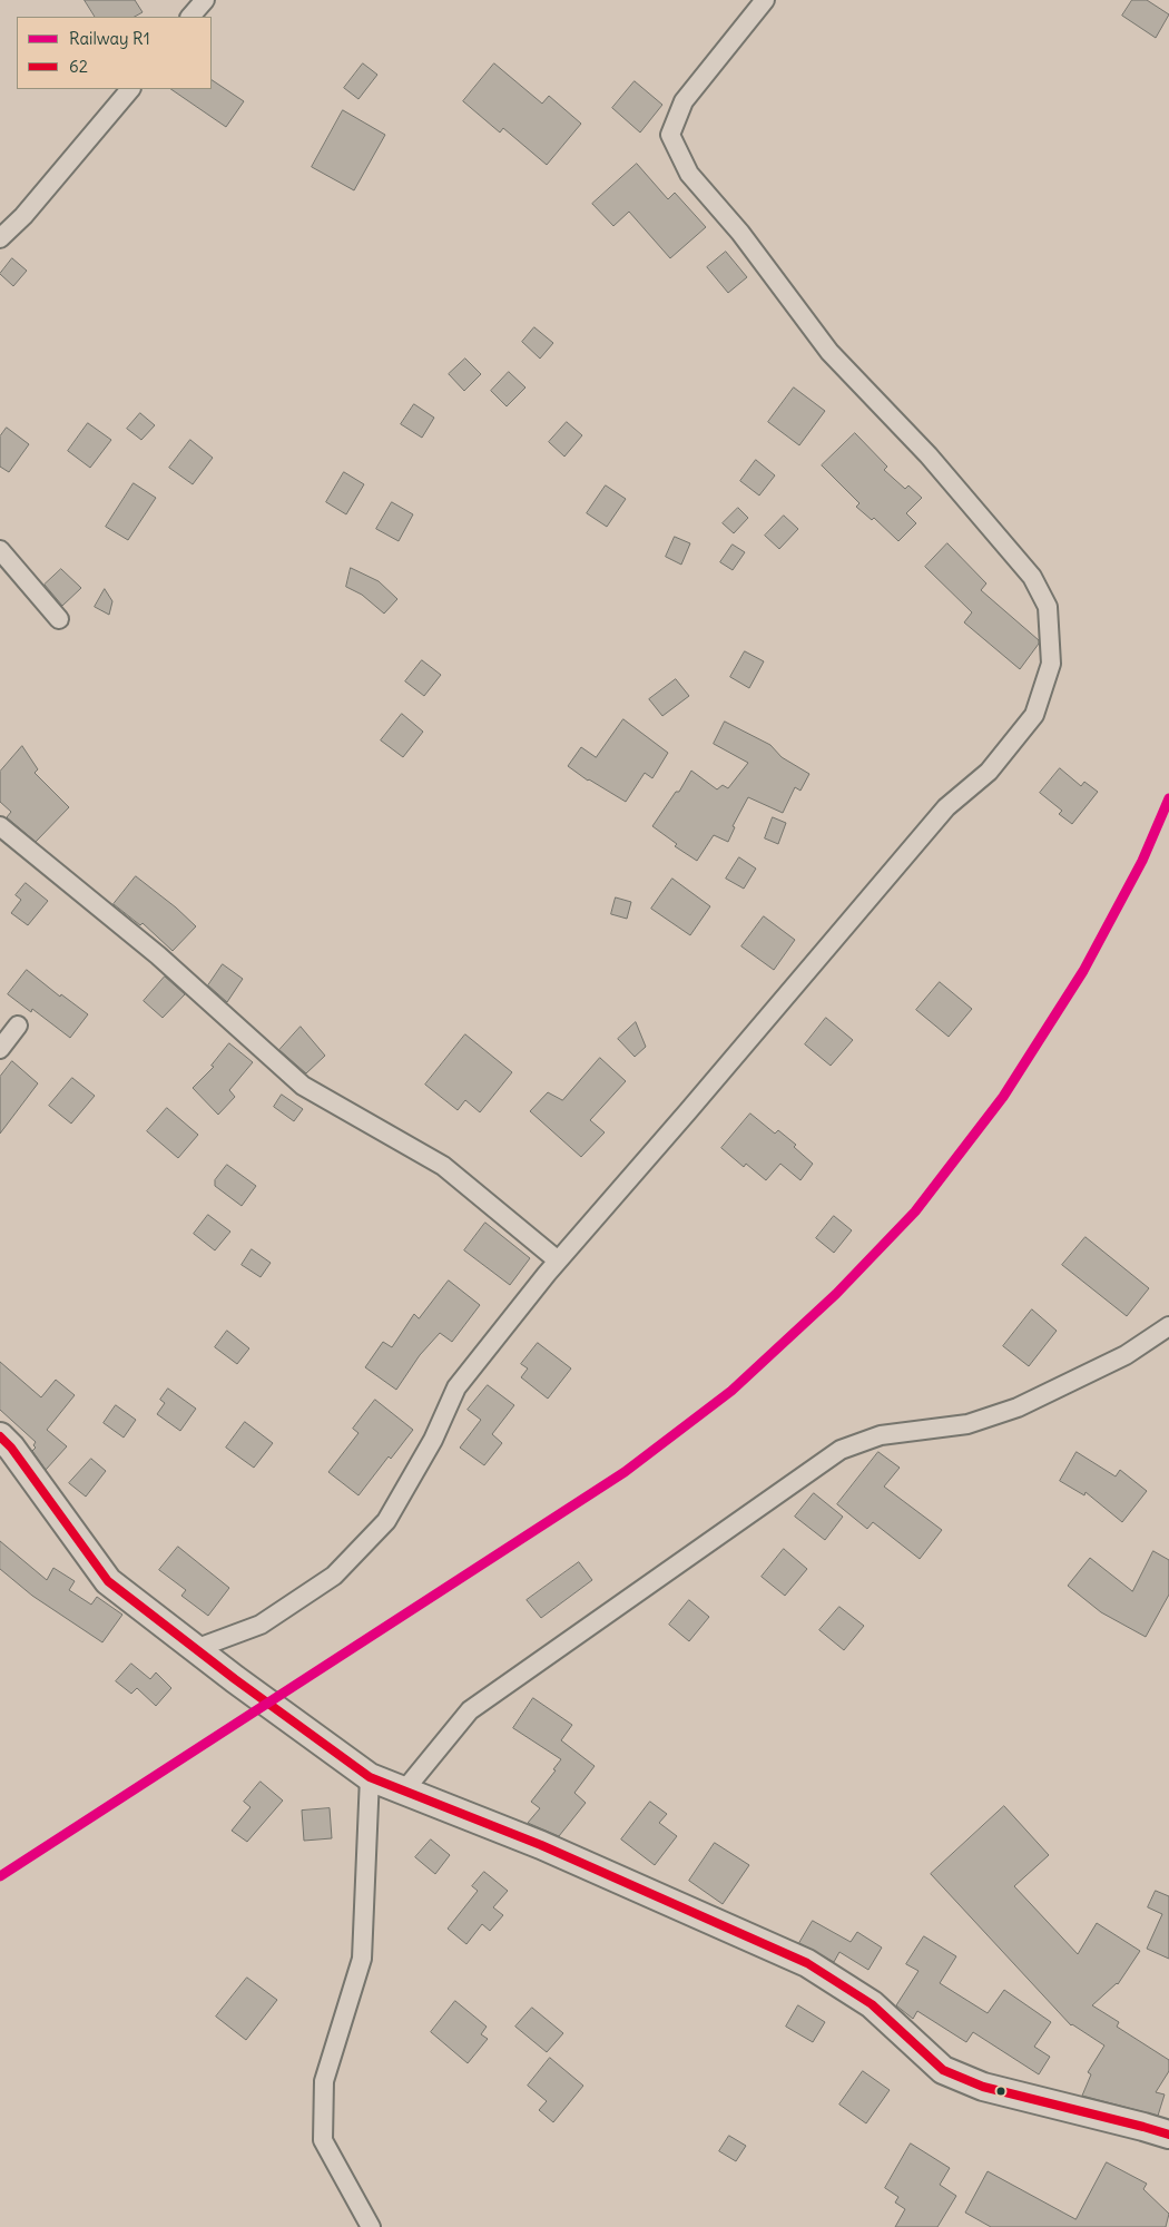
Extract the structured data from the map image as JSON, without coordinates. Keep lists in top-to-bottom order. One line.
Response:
{"lines":["rail line R1","transit line 62"],"legend":["Railway R1","62"]}
